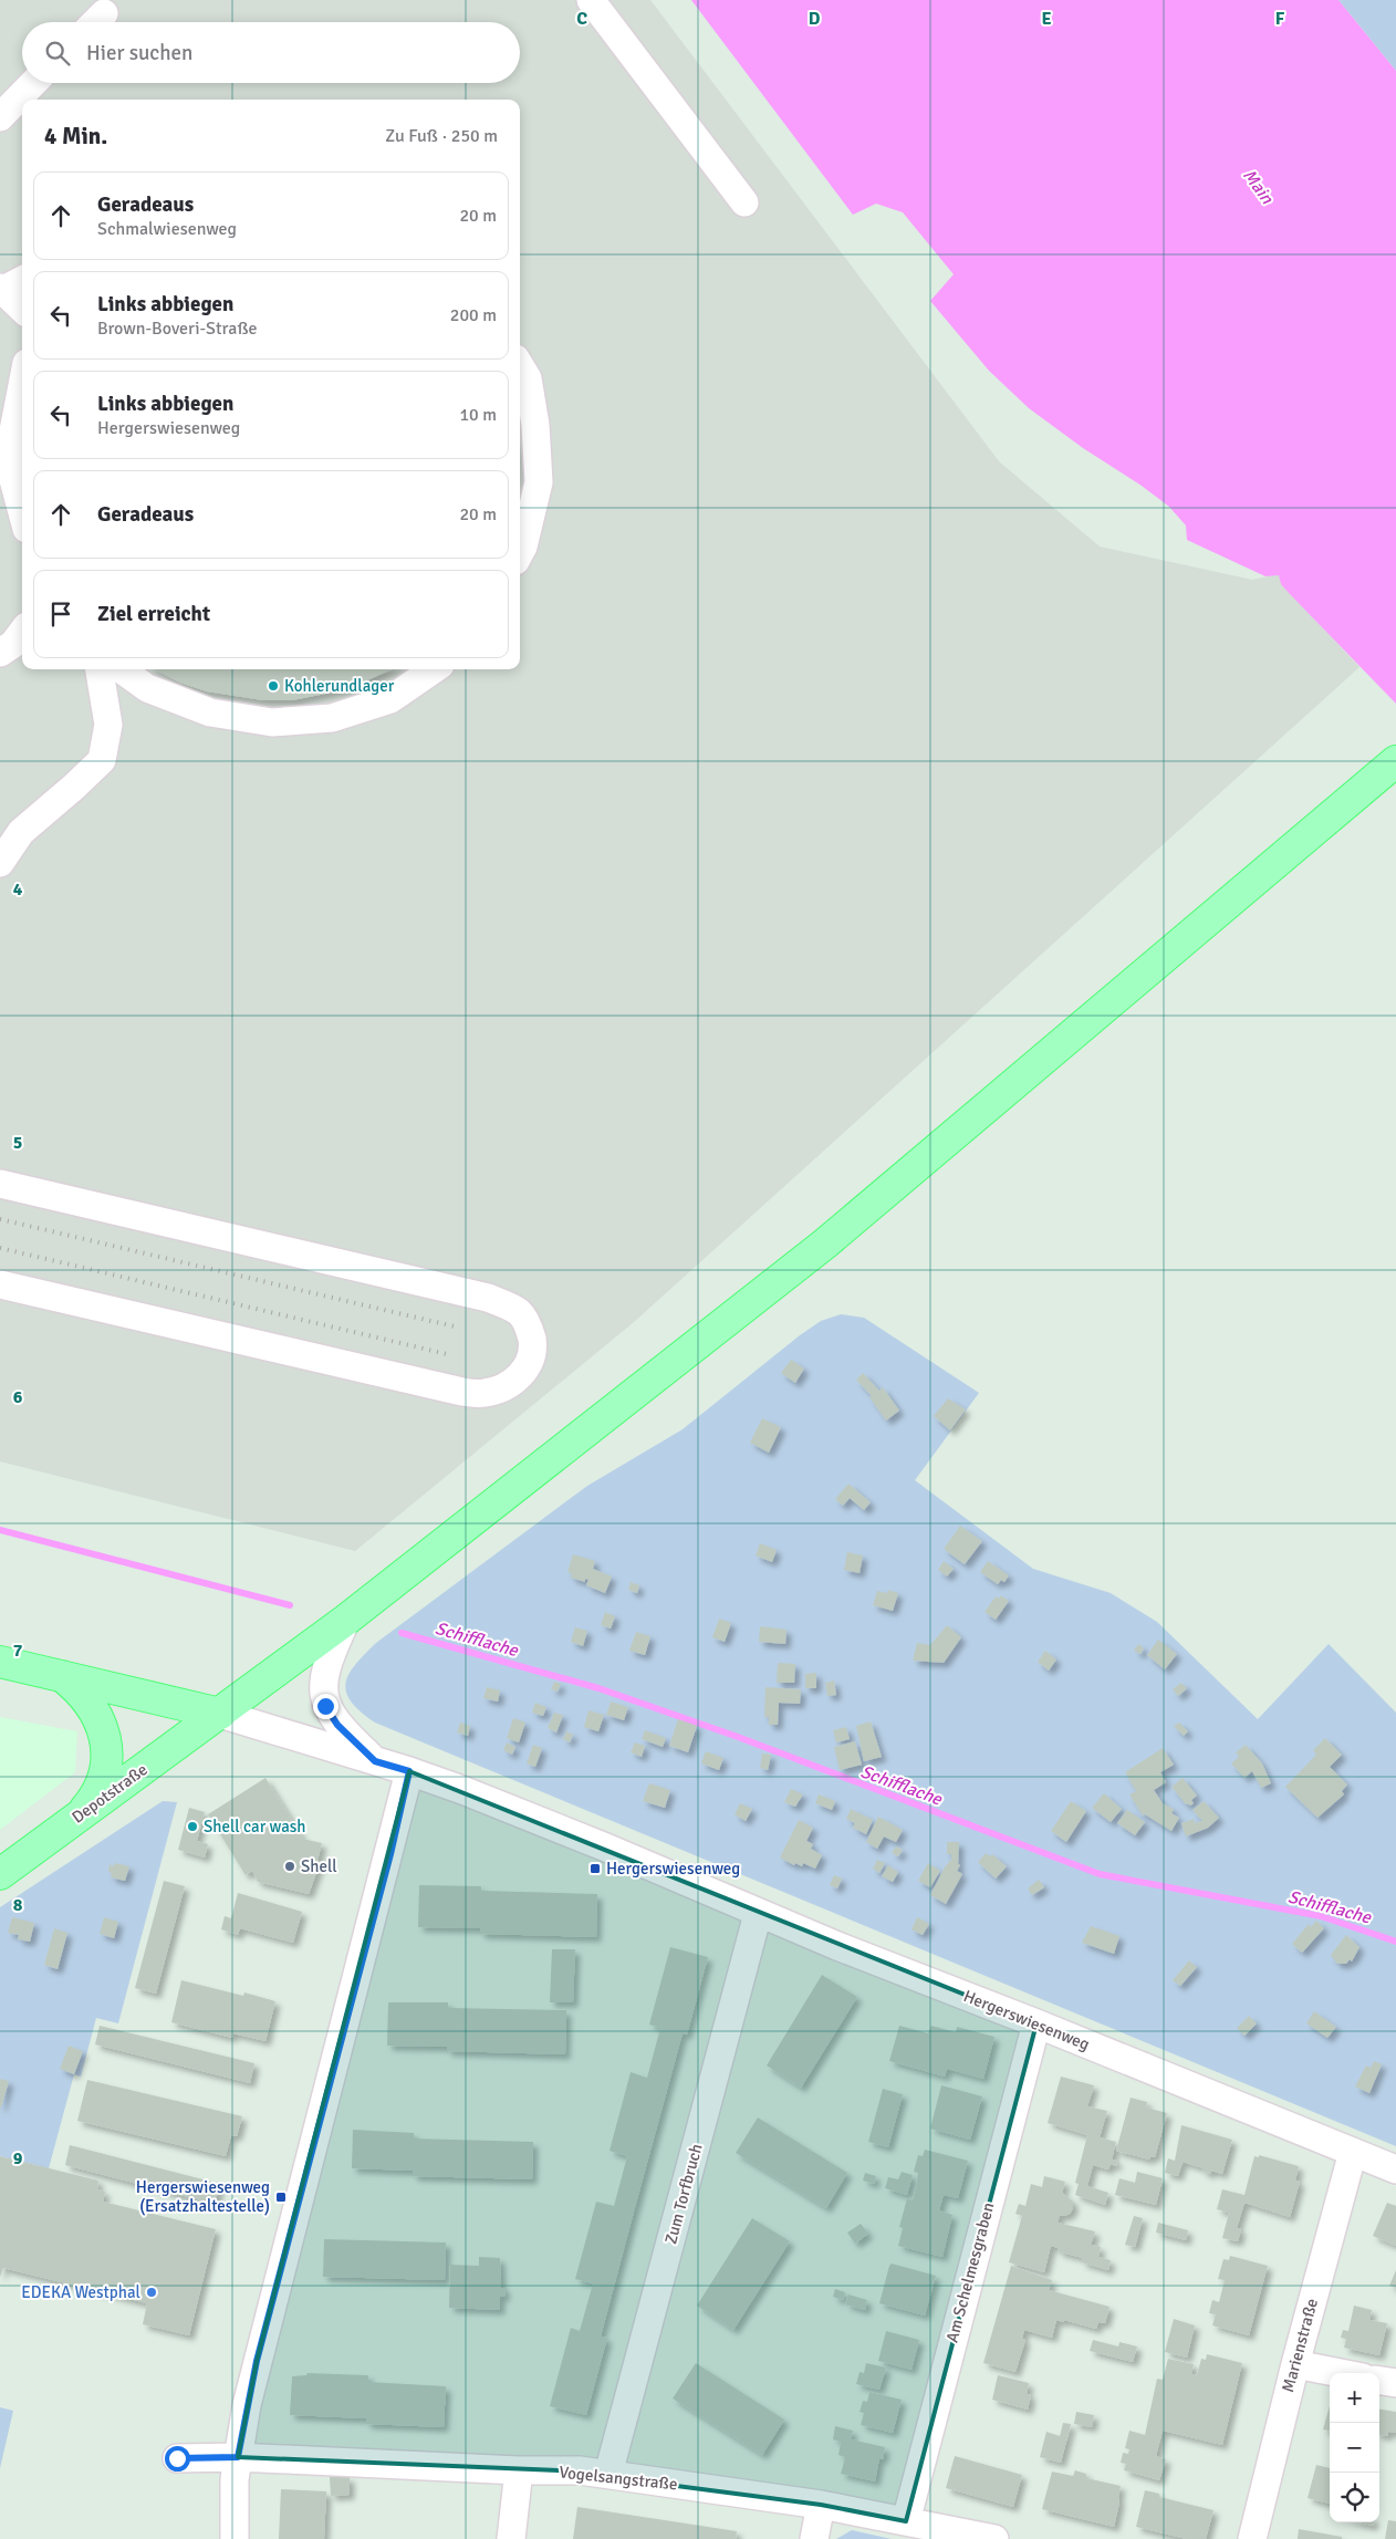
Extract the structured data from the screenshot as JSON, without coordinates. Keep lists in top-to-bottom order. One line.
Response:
{"streets":{"main road":["Depotstraße"],"street":["Hergerswiesenweg","Zum Torfbruch","Am Schelmesgraben","Marienstraße","Vogelsangstraße"]},"crossings":[["Depotstraße","Hergerswiesenweg"],["Hergerswiesenweg","Zum Torfbruch"],["Hergerswiesenweg","Am Schelmesgraben"],["Hergerswiesenweg","Marienstraße"],["Zum Torfbruch","Vogelsangstraße"],["Am Schelmesgraben","Vogelsangstraße"]],"water":["Main","Schifflache"],"places":{"other":["Kohlerundlager","Shell car wash","Shell","EDEKA Westphal"],"transit":["Hergerswiesenweg","Hergerswiesenweg (Ersatzhaltestelle)"]},"page":{"search":"Hier suchen","heading":["4 Min.","Zu Fuß · 250 m"],"list":[["Geradeaus","Schmalwiesenweg","20 m"],["Links abbiegen","Brown-Boveri-Straße","200 m"],["Links abbiegen","Hergerswiesenweg","10 m"],["Geradeaus","20 m"],"Ziel erreicht"],"map_buttons":["+","−"]},"grid":{"columns":["C","D","E","F"],"rows":["4","5","6","7","8","9"]}}
